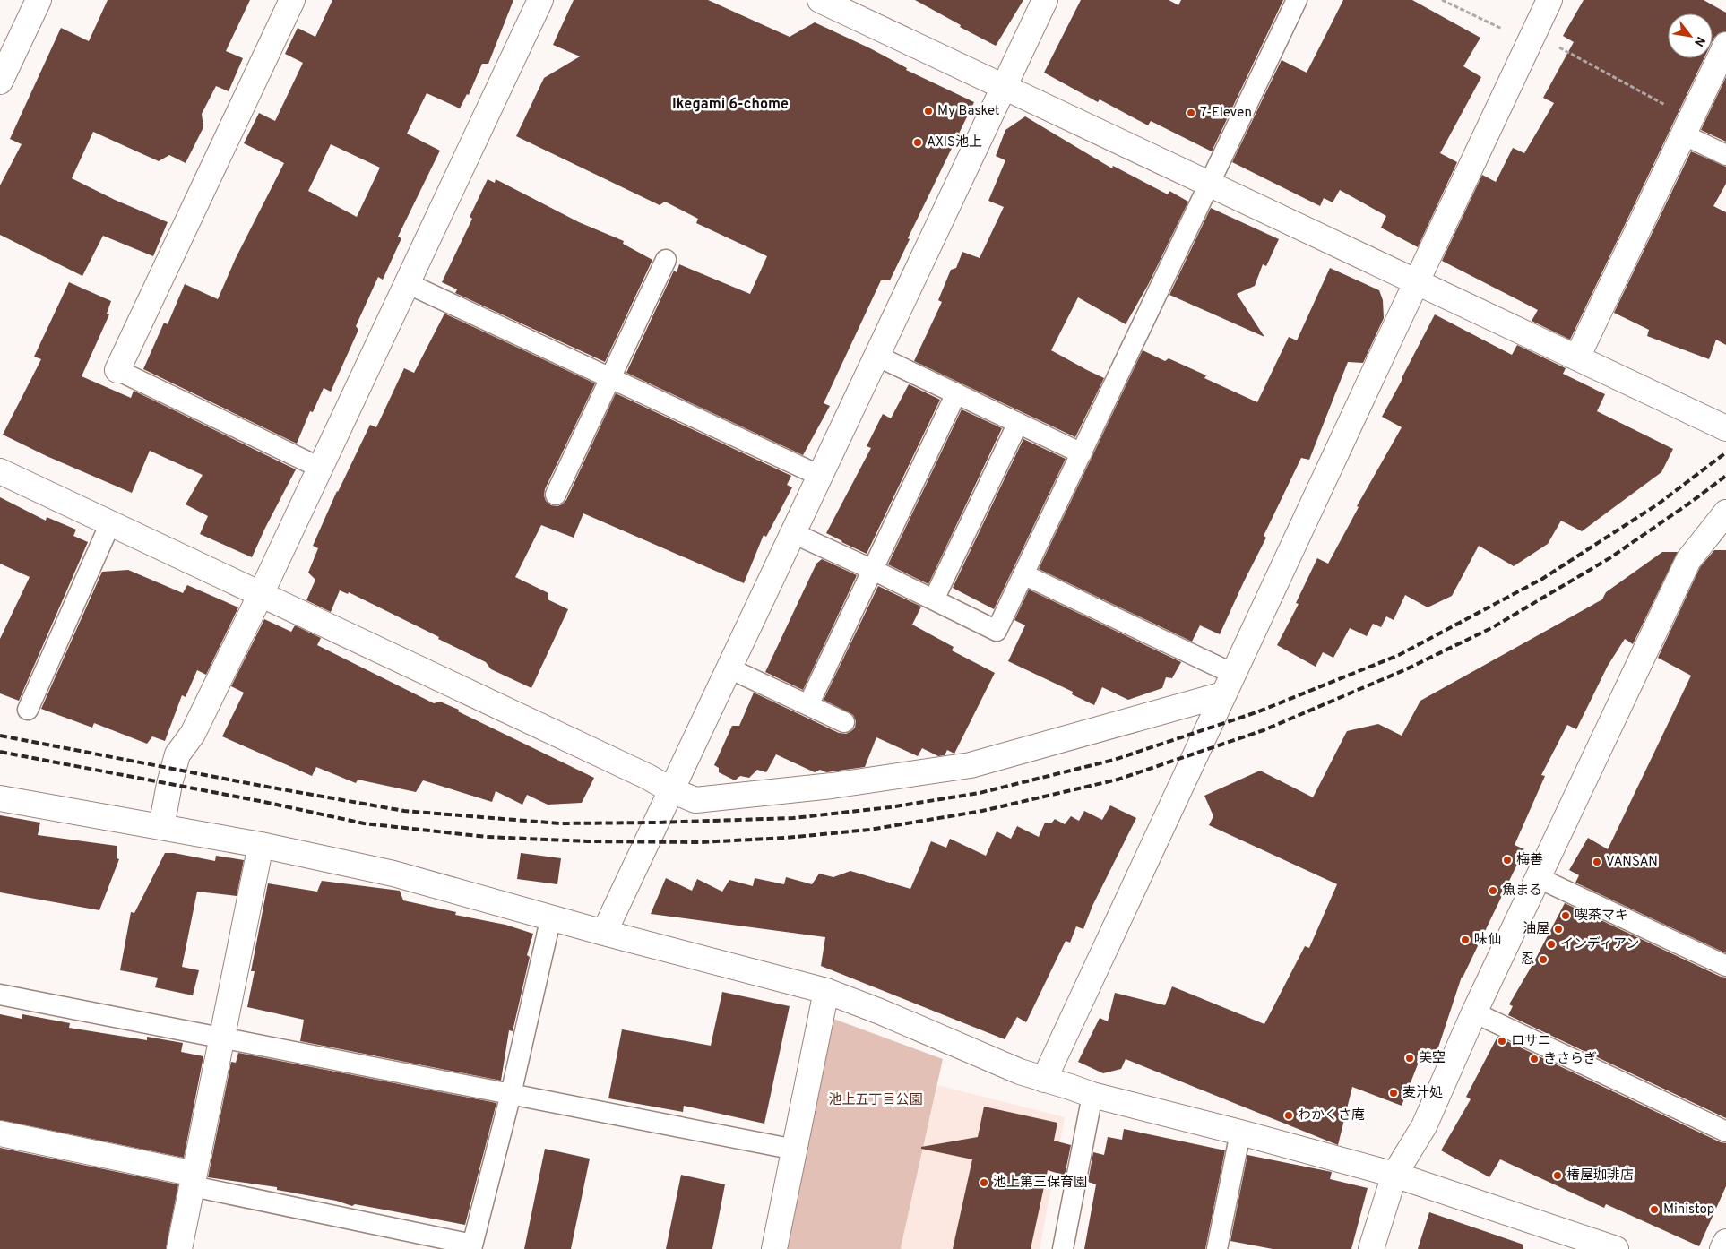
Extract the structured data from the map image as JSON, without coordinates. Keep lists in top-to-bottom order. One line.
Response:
{"districts":["Ikegami 6-chome"],"parks":["池上五丁目公園"],"places":["My Basket","7-Eleven","AXIS池上","梅善","VANSAN","魚まる","喫茶マキ","油屋","味仙","インディアン","忍","ロサニ","美空","きさらぎ","麦汁処","わかくさ庵","椿屋珈琲店","池上第三保育園","Ministop"],"north":"bottom right"}
